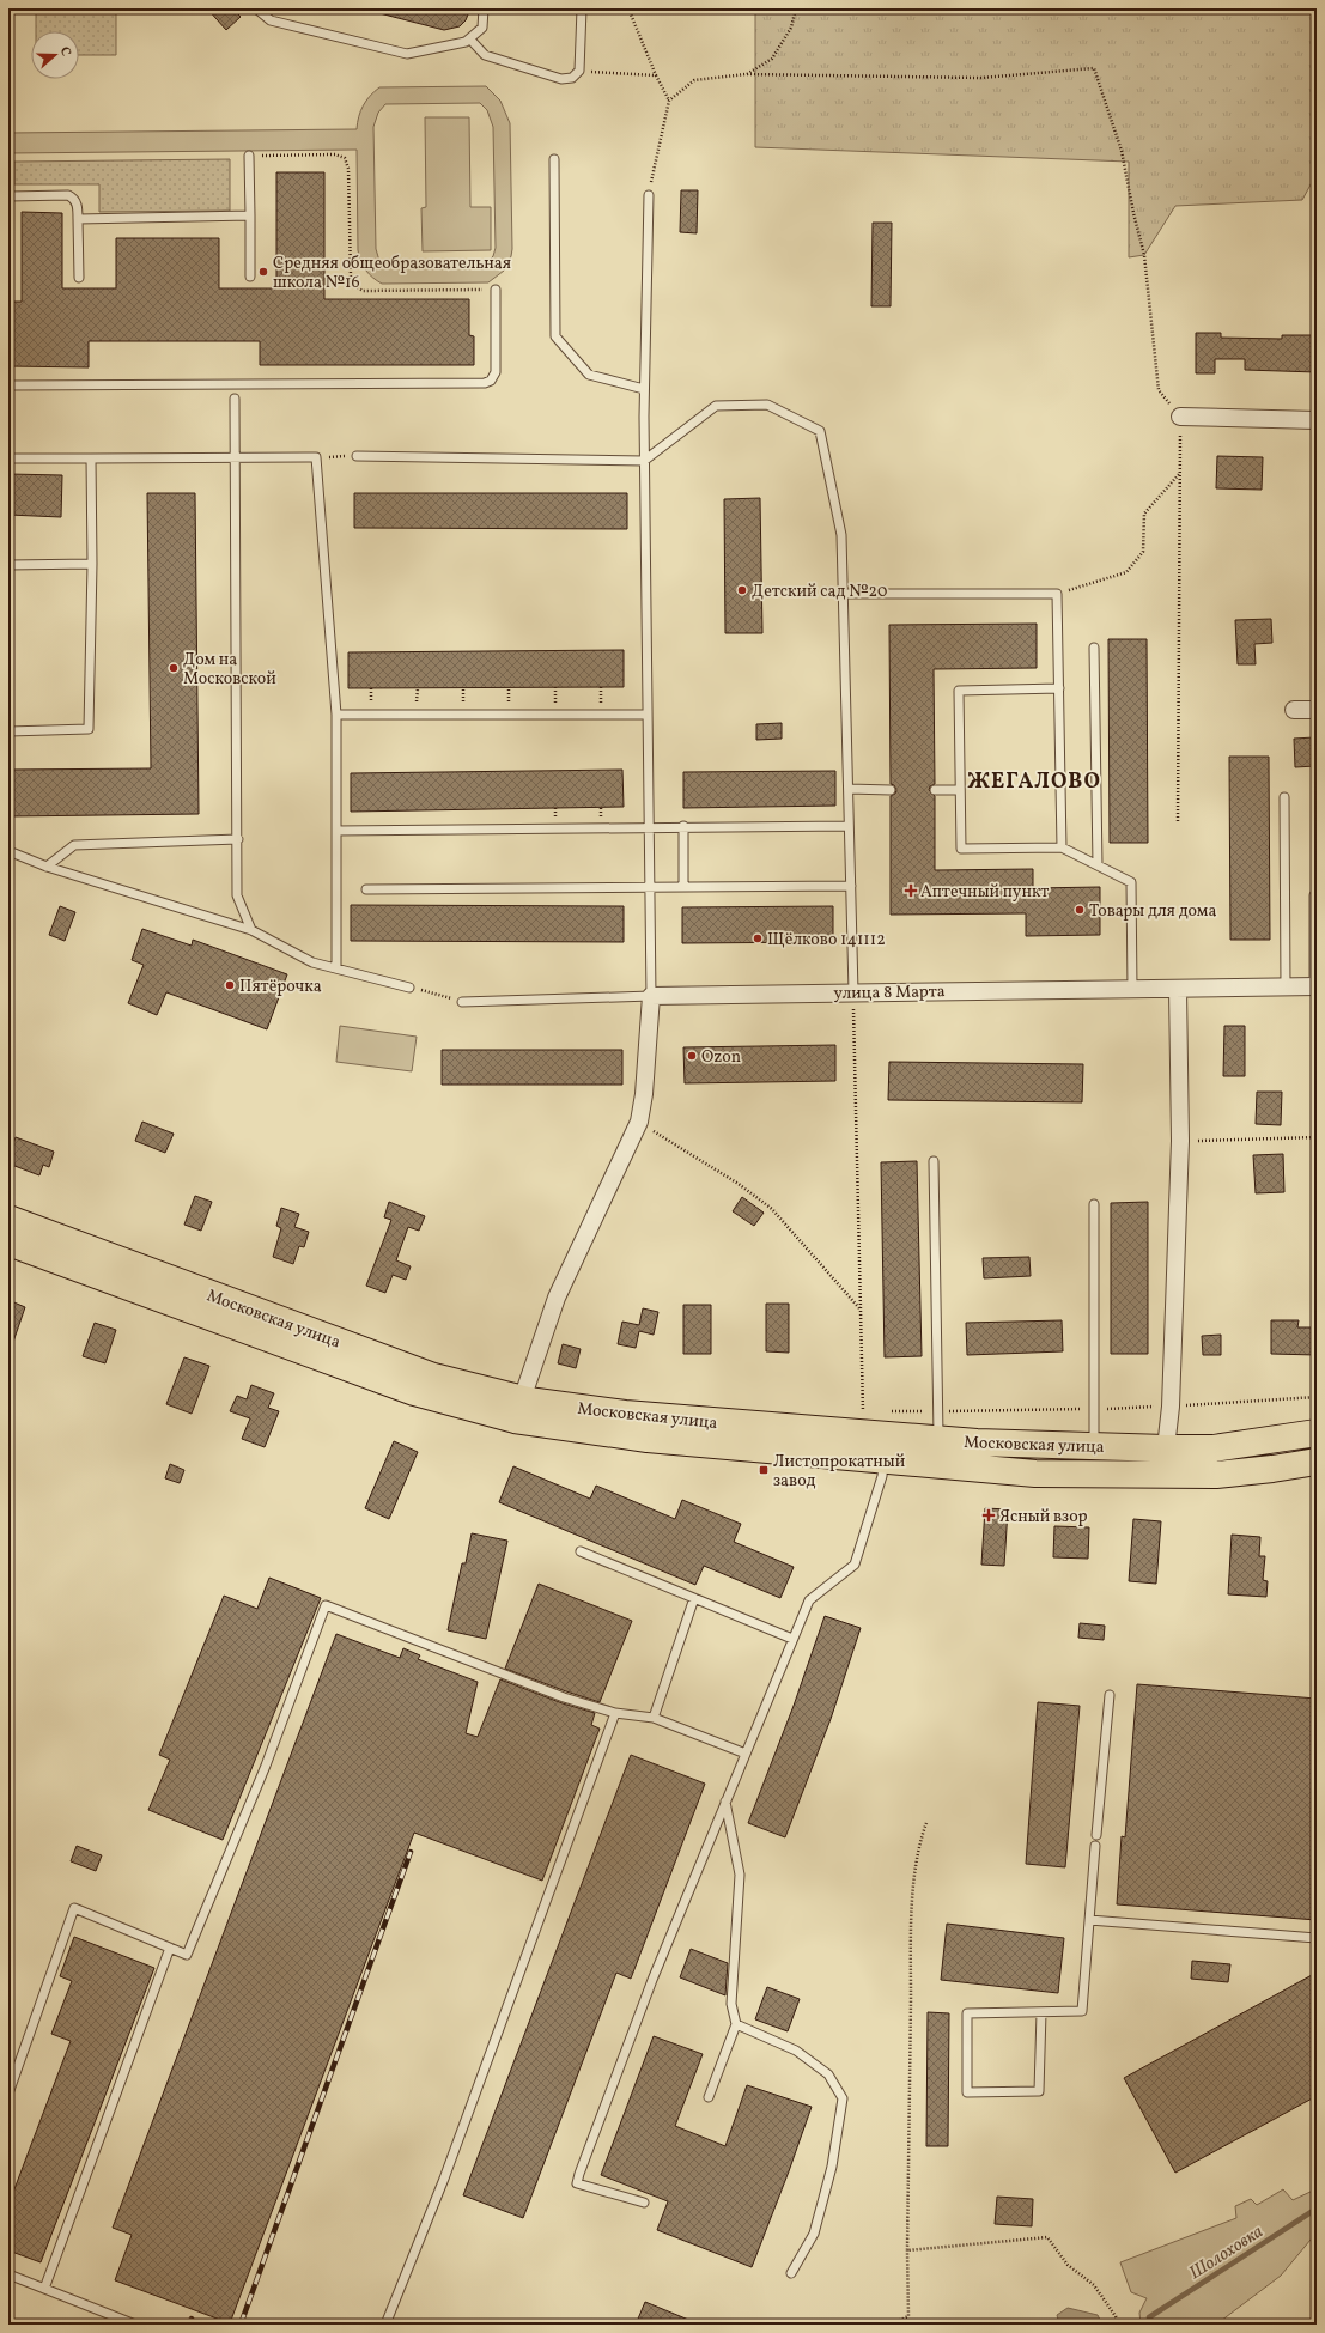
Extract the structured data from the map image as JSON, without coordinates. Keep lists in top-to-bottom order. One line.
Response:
{"streets":{"main road":["Московская улица"],"street":["улица 8 Марта"]},"districts":["ЖЕГАЛОВО"],"water":["Шолоховка"],"places":{"other":["Средняя общеобразовательная школа №16","Детский сад №20","Дом на Московской","Товары для дома","Щёлково 141112","Пятёрочка","Ozon"],"health":["Аптечный пункт","Ясный взор"],"transit":["Листопрокатный завод"]},"north":"right"}
